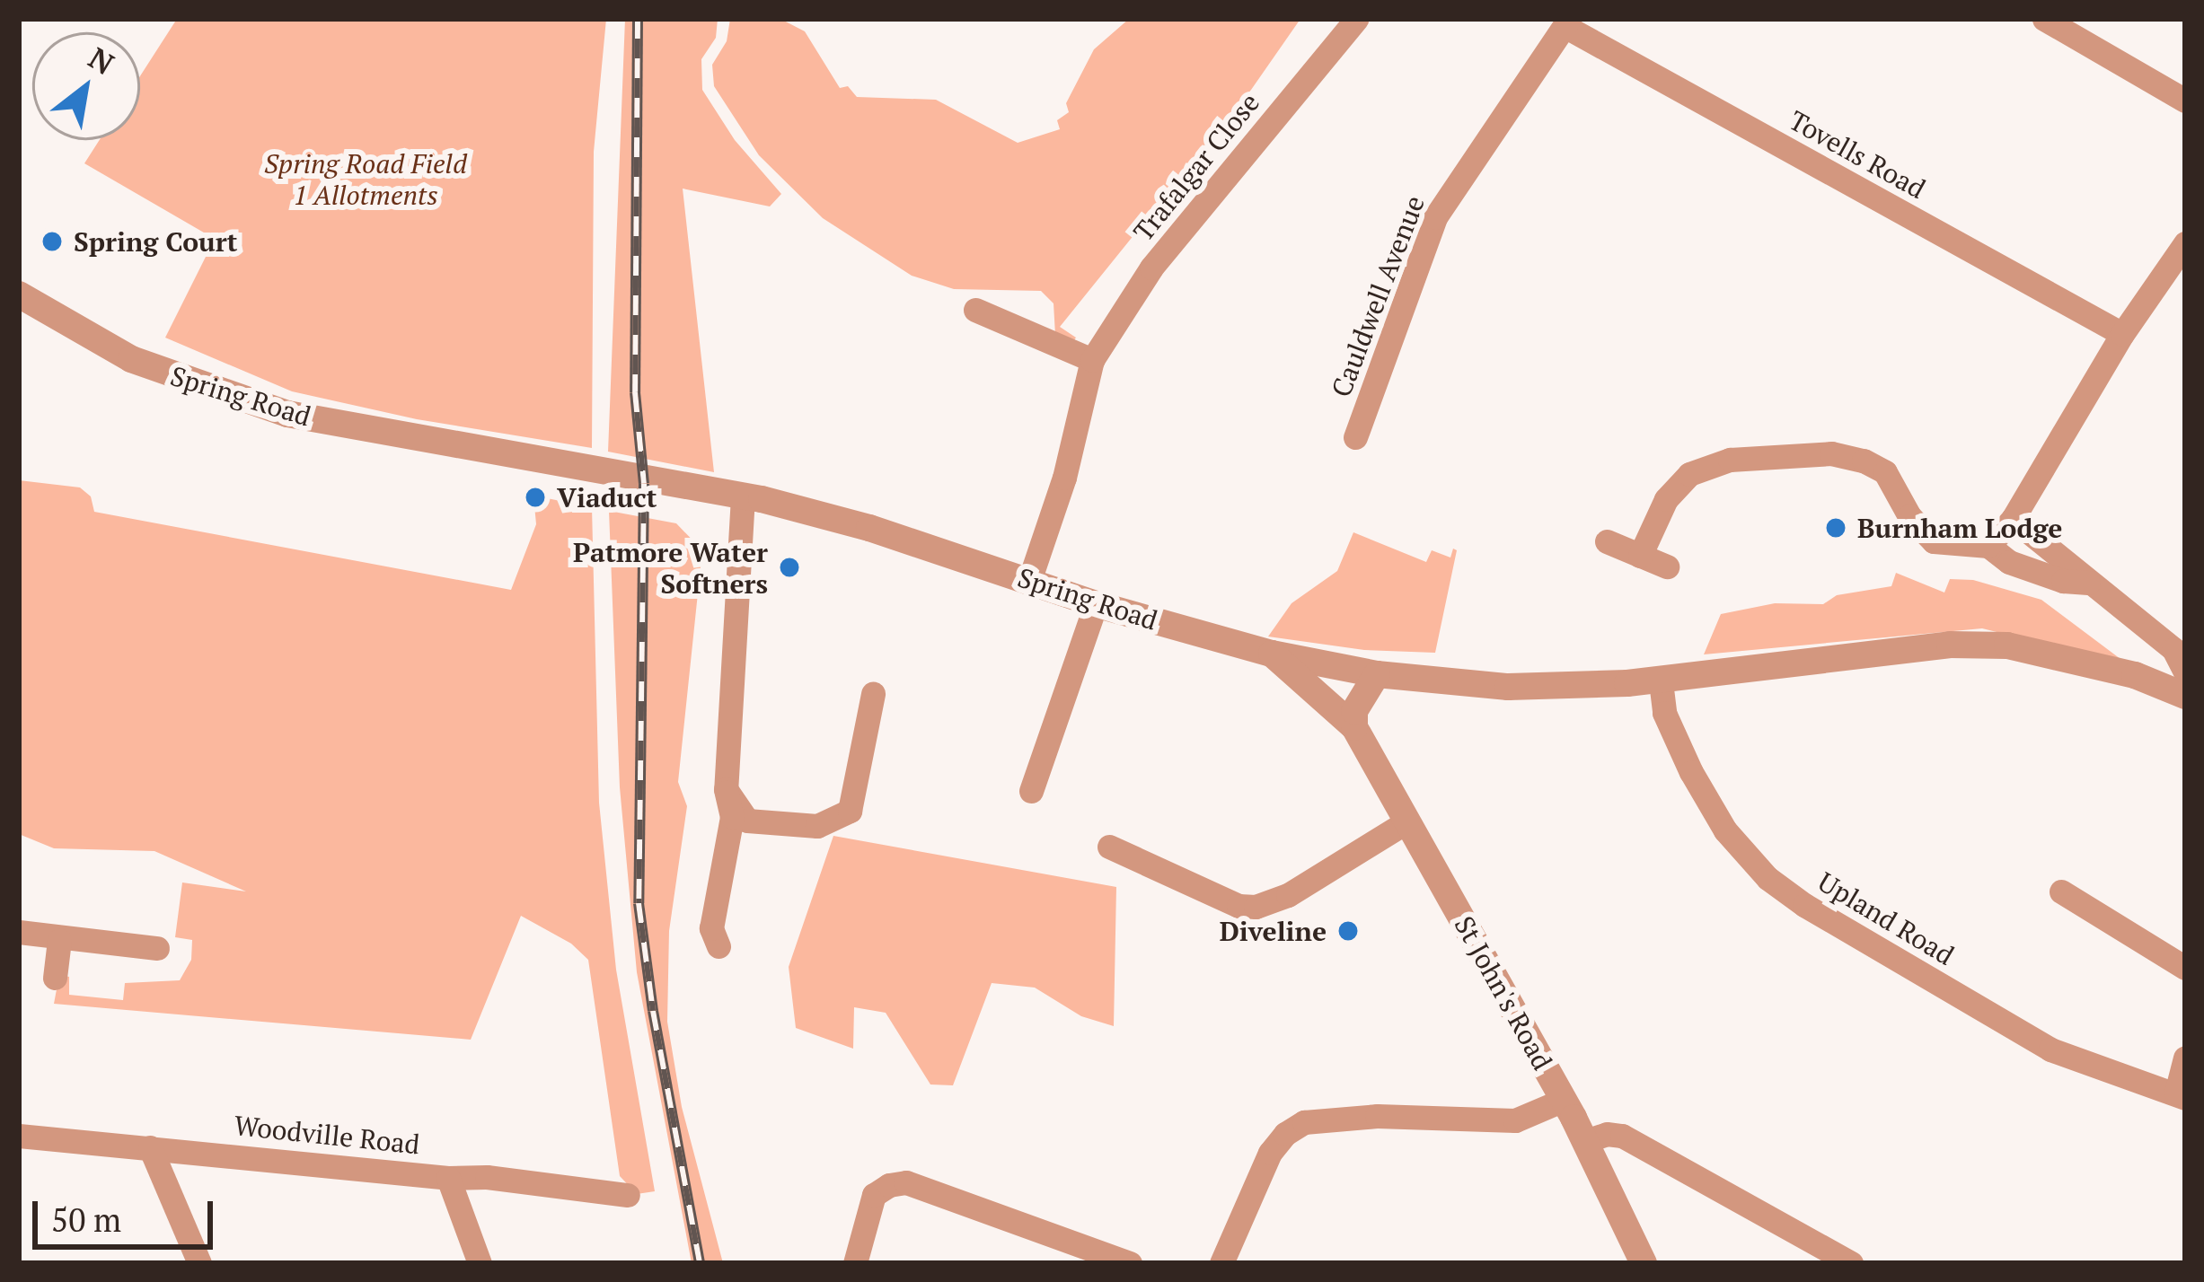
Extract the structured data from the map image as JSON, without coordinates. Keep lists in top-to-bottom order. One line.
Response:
{"streets":{"street":["Tovells Road","Trafalgar Close","Cauldwell Avenue","Spring Road","Upland Road","St John's Road","Woodville Road"]},"crossings":[["Tovells Road","Cauldwell Avenue"],["Trafalgar Close","Spring Road"],["Spring Road","Upland Road"],["Spring Road","St John's Road"]],"parks":["Spring Road Field 1 Allotments"],"places":["Spring Court","Viaduct","Burnham Lodge","Patmore Water Softners","Diveline"],"scale_bar":"50 m","north":"top right"}
